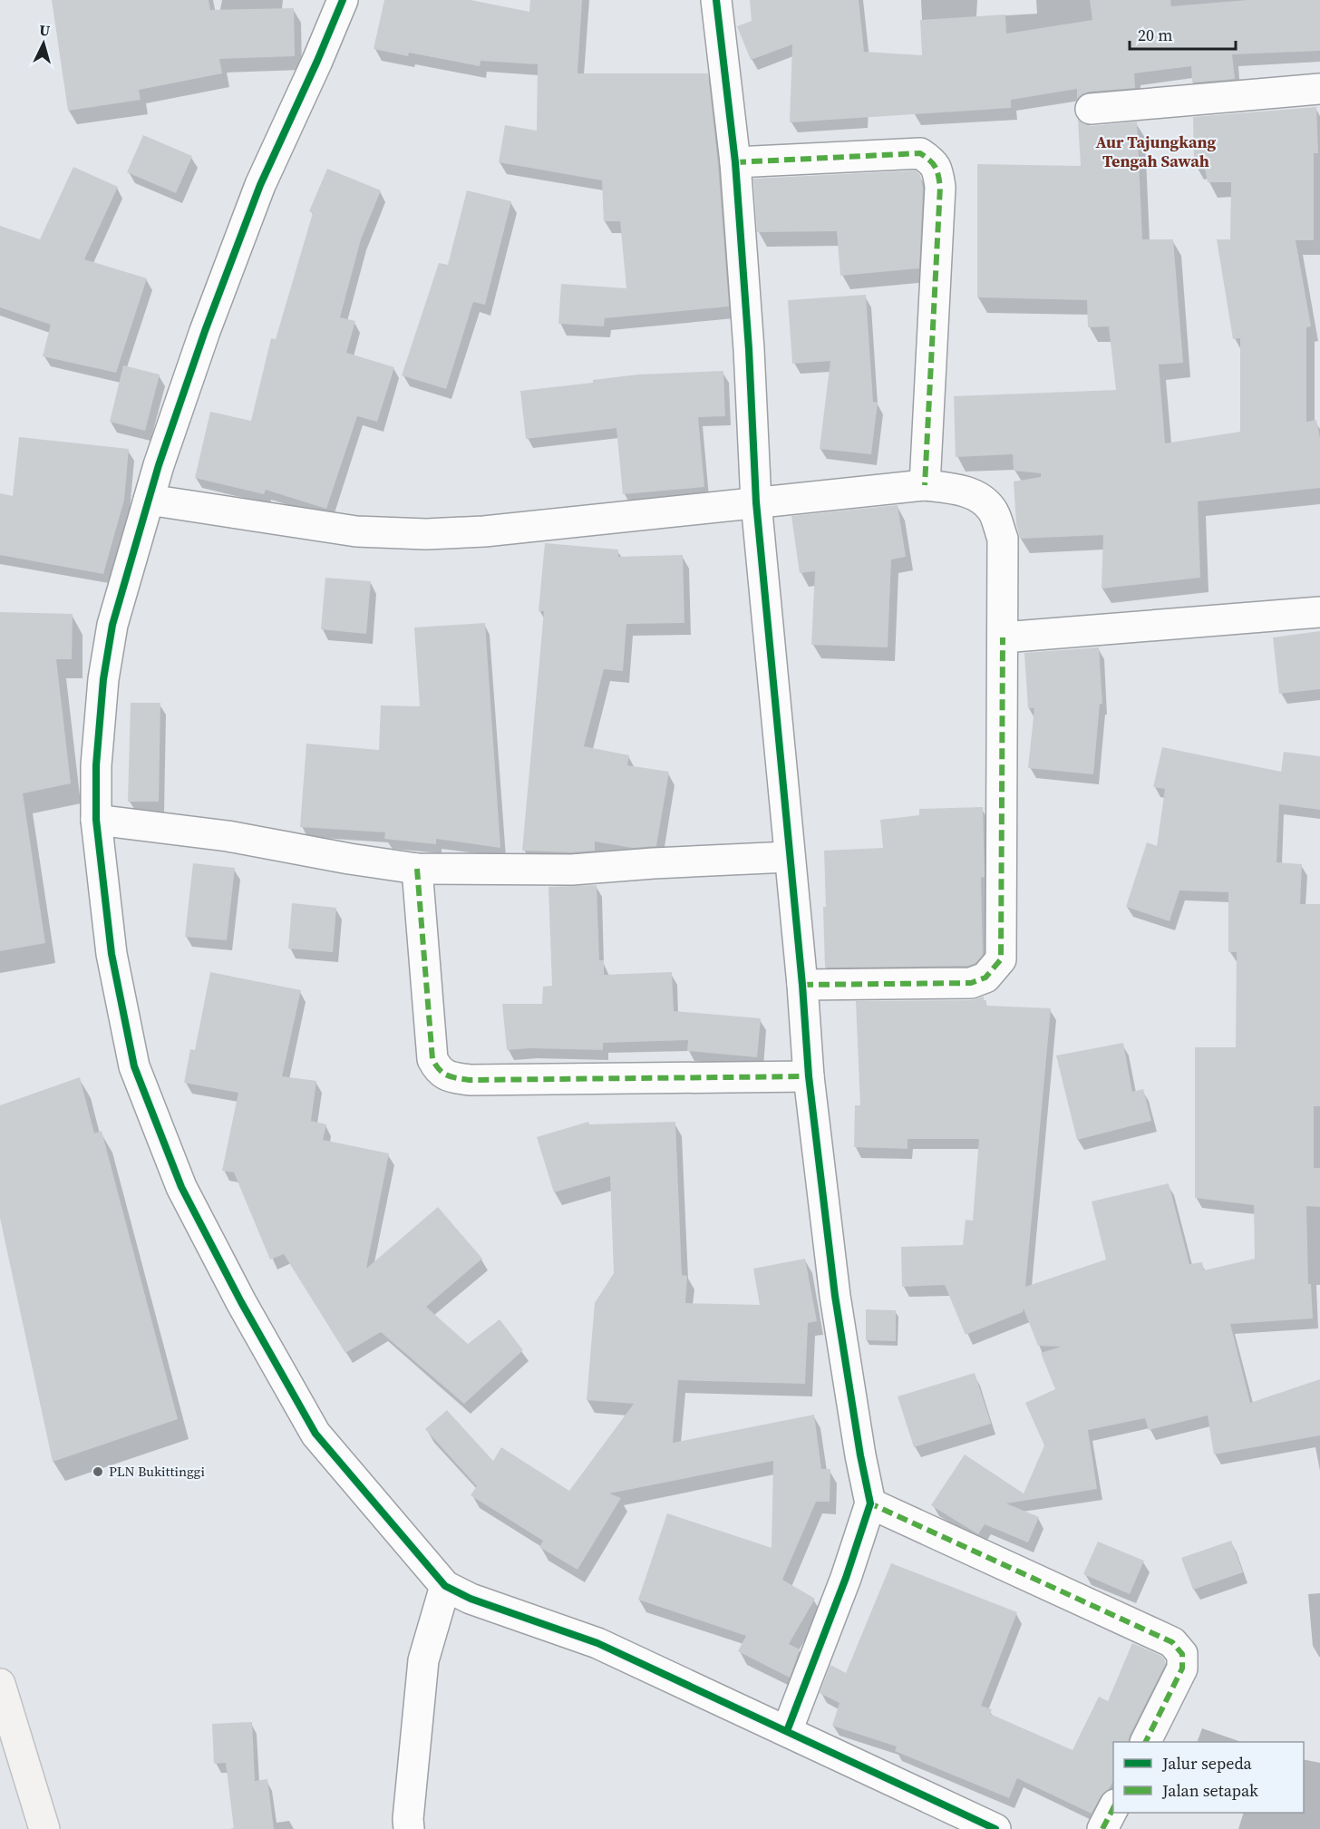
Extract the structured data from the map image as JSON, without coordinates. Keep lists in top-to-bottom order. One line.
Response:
{"districts":["Aur Tajungkang Tengah Sawah"],"places":["PLN Bukittinggi"],"legend":["Jalur sepeda","Jalan setapak"],"scale_bar":"20 m","north":"top"}
